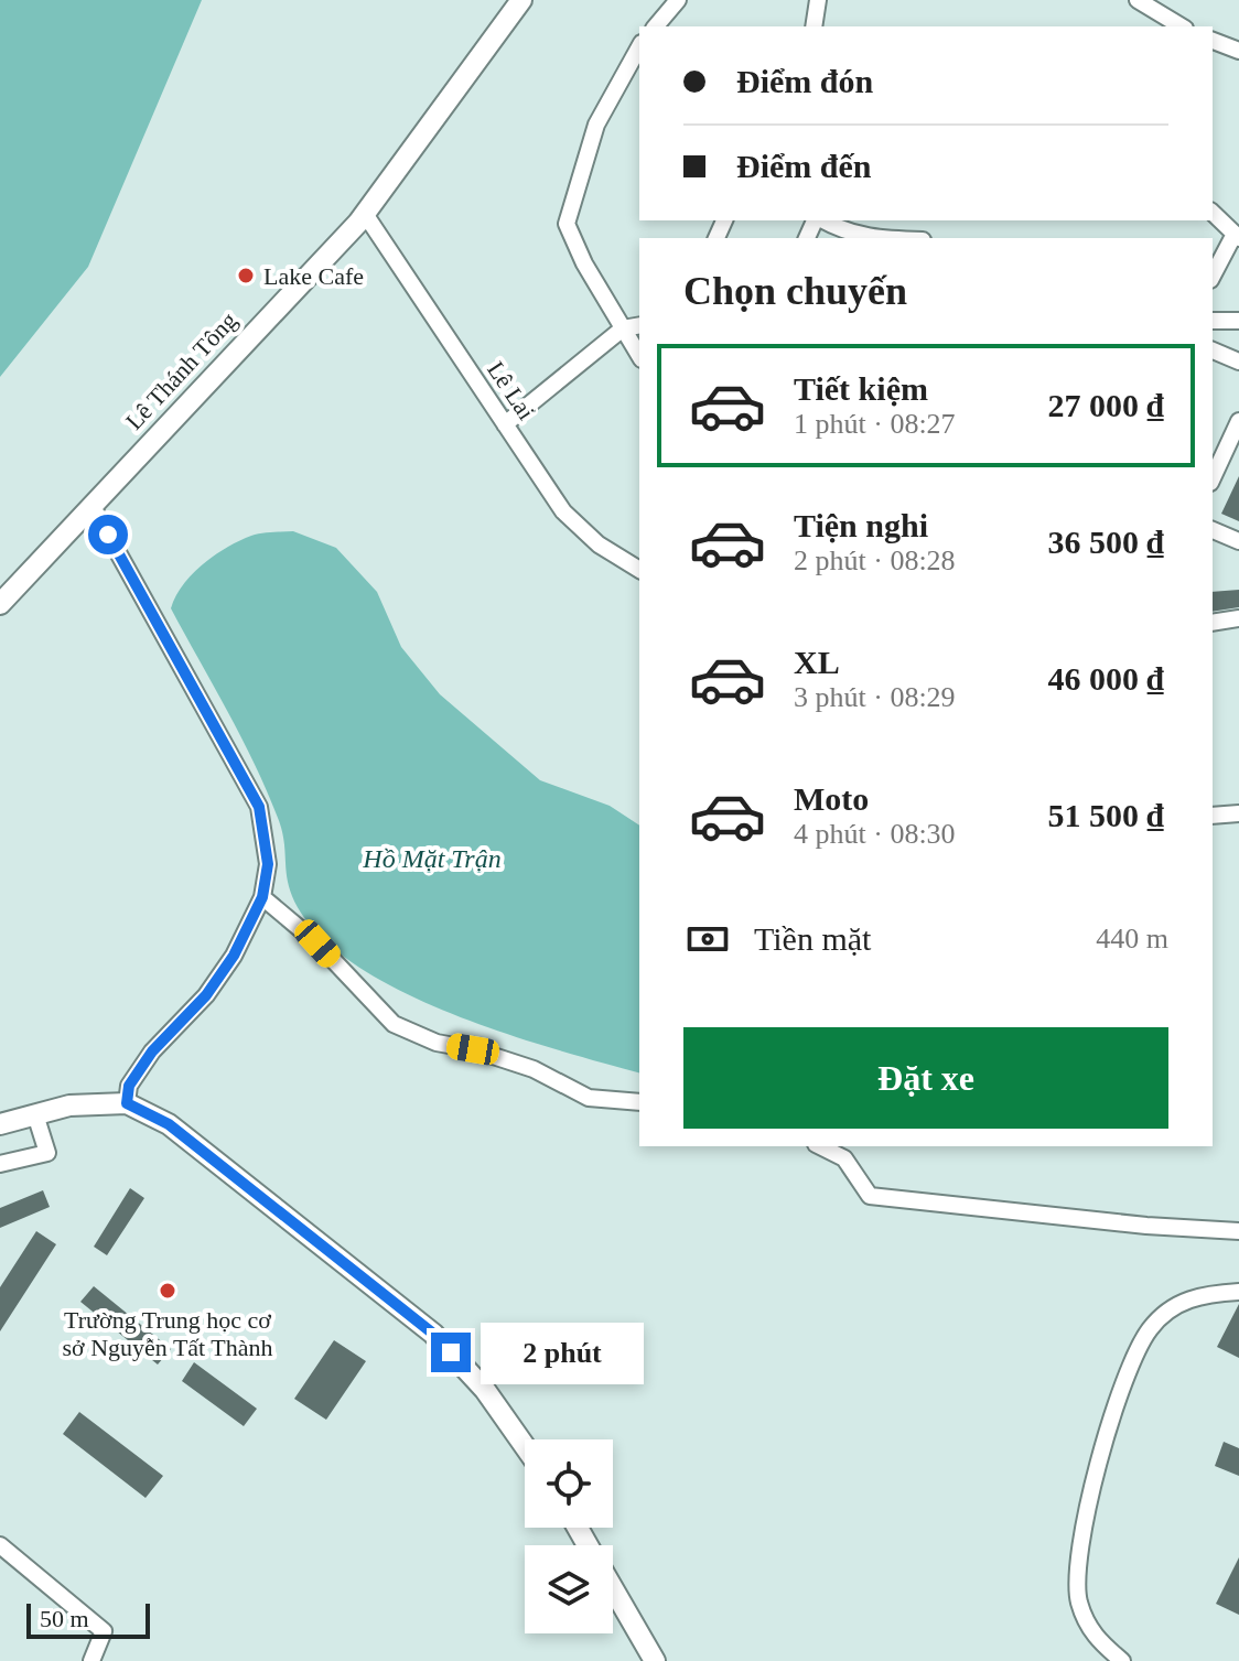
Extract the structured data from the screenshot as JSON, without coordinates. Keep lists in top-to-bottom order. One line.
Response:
{"streets":{"main road":["Lê Thánh Tông"],"street":["Lê Lai"]},"crossings":[["Lê Thánh Tông","Lê Lai"]],"water":["Hồ Mặt Trận"],"places":["Lake Cafe","Trường Trung học cơ sở Nguyễn Tất Thành"],"scale_bar":"50 m","page":{"banner":["Điểm đón","Điểm đến"],"heading":"Chọn chuyến","list":[{"name":"Tiết kiệm","note":"1 phút · 08:27","value":"27 000 ₫"},{"name":"Tiện nghi","note":"2 phút · 08:28","value":"36 500 ₫"},{"name":"XL","note":"3 phút · 08:29","value":"46 000 ₫"},{"name":"Moto","note":"4 phút · 08:30","value":"51 500 ₫"}],"pay":["Tiền mặt","440 m"],"buttons":"Đặt xe","bubble":"2 phút","scale":"50 m"}}
